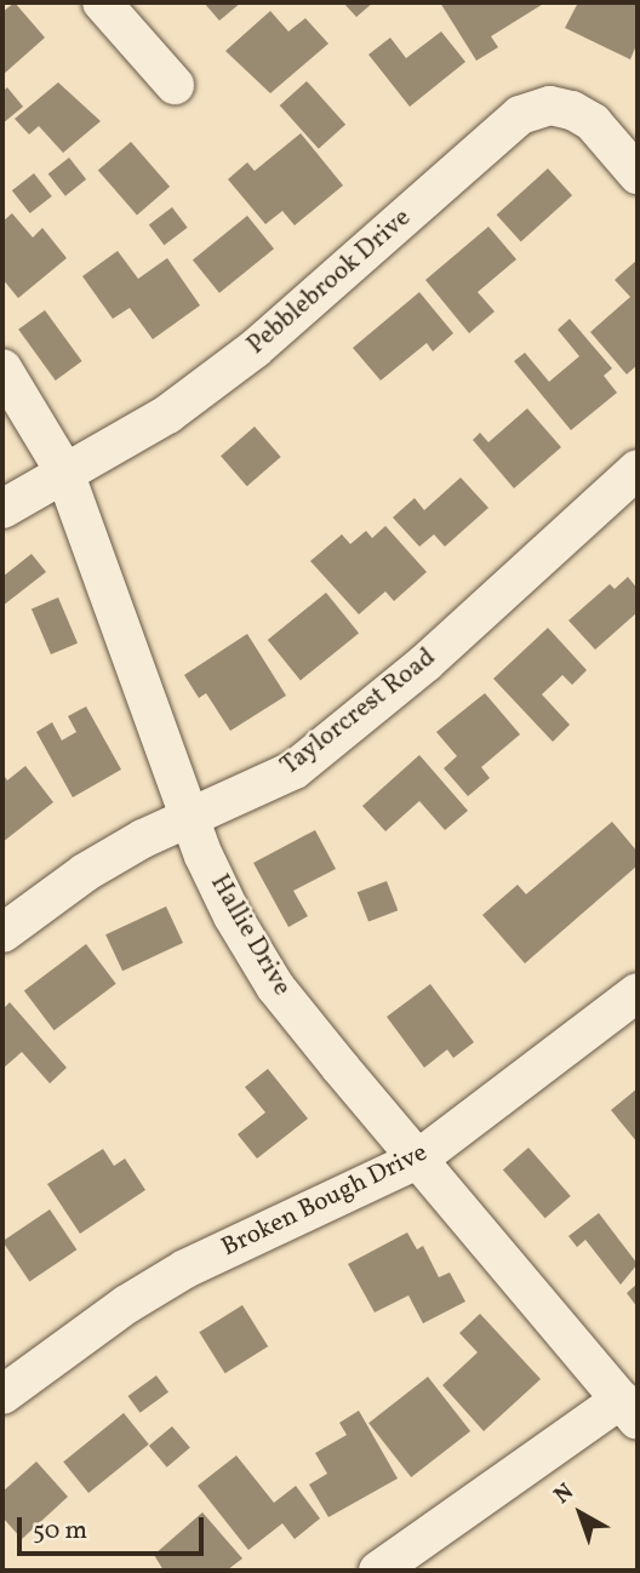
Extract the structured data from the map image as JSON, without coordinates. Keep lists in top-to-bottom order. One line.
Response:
{"streets":{"street":["Pebblebrook Drive","Taylorcrest Road","Hallie Drive","Broken Bough Drive"]},"crossings":[["Pebblebrook Drive","Hallie Drive"],["Taylorcrest Road","Hallie Drive"],["Hallie Drive","Broken Bough Drive"]],"scale_bar":"50 m","north":"top left"}
